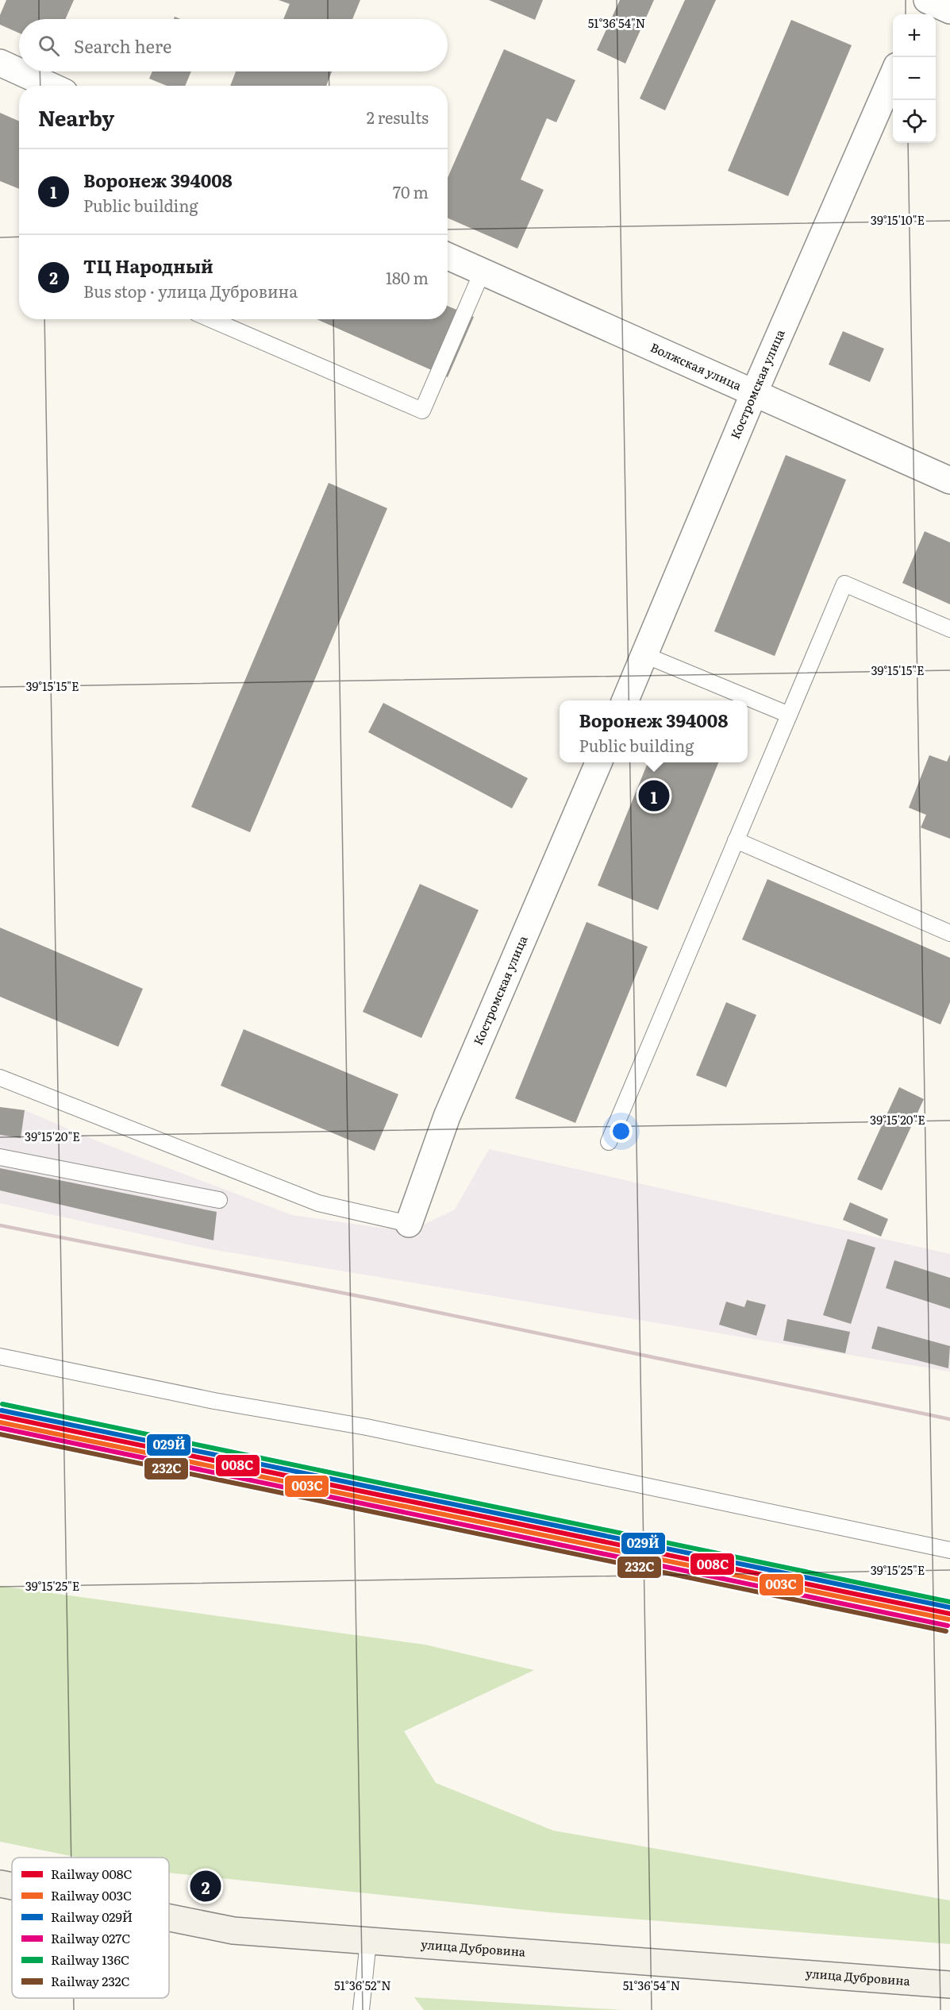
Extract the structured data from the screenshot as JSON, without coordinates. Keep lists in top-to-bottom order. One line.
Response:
{"streets":{"main road":["улица Дубровина"],"street":["Волжская улица","Костромская улица"]},"crossings":[["Волжская улица","Костромская улица"]],"lines":["rail line 136С","rail line 029Й","rail line 008С","rail line 003С","rail line 027С","rail line 232C"],"legend":["Railway 008С","Railway 003С","Railway 029Й","Railway 027С","Railway 136С","Railway 232C"],"page":{"map_buttons":["+","−"],"search":"Search here","heading":["Nearby","2 results"],"list":[{"mark":"1","name":"Воронеж 394008","note":"Public building","value":"70 m"},{"mark":"2","name":"ТЦ Народный","note":"Bus stop · улица Дубровина","value":"180 m"}],"popup":["Воронеж 394008","Public building"],"pins":["1","2"]},"coordinates":["51°36'54\"N","39°15'10\"E","39°15'15\"E","39°15'20\"E","39°15'25\"E","51°36'52\"N"]}
